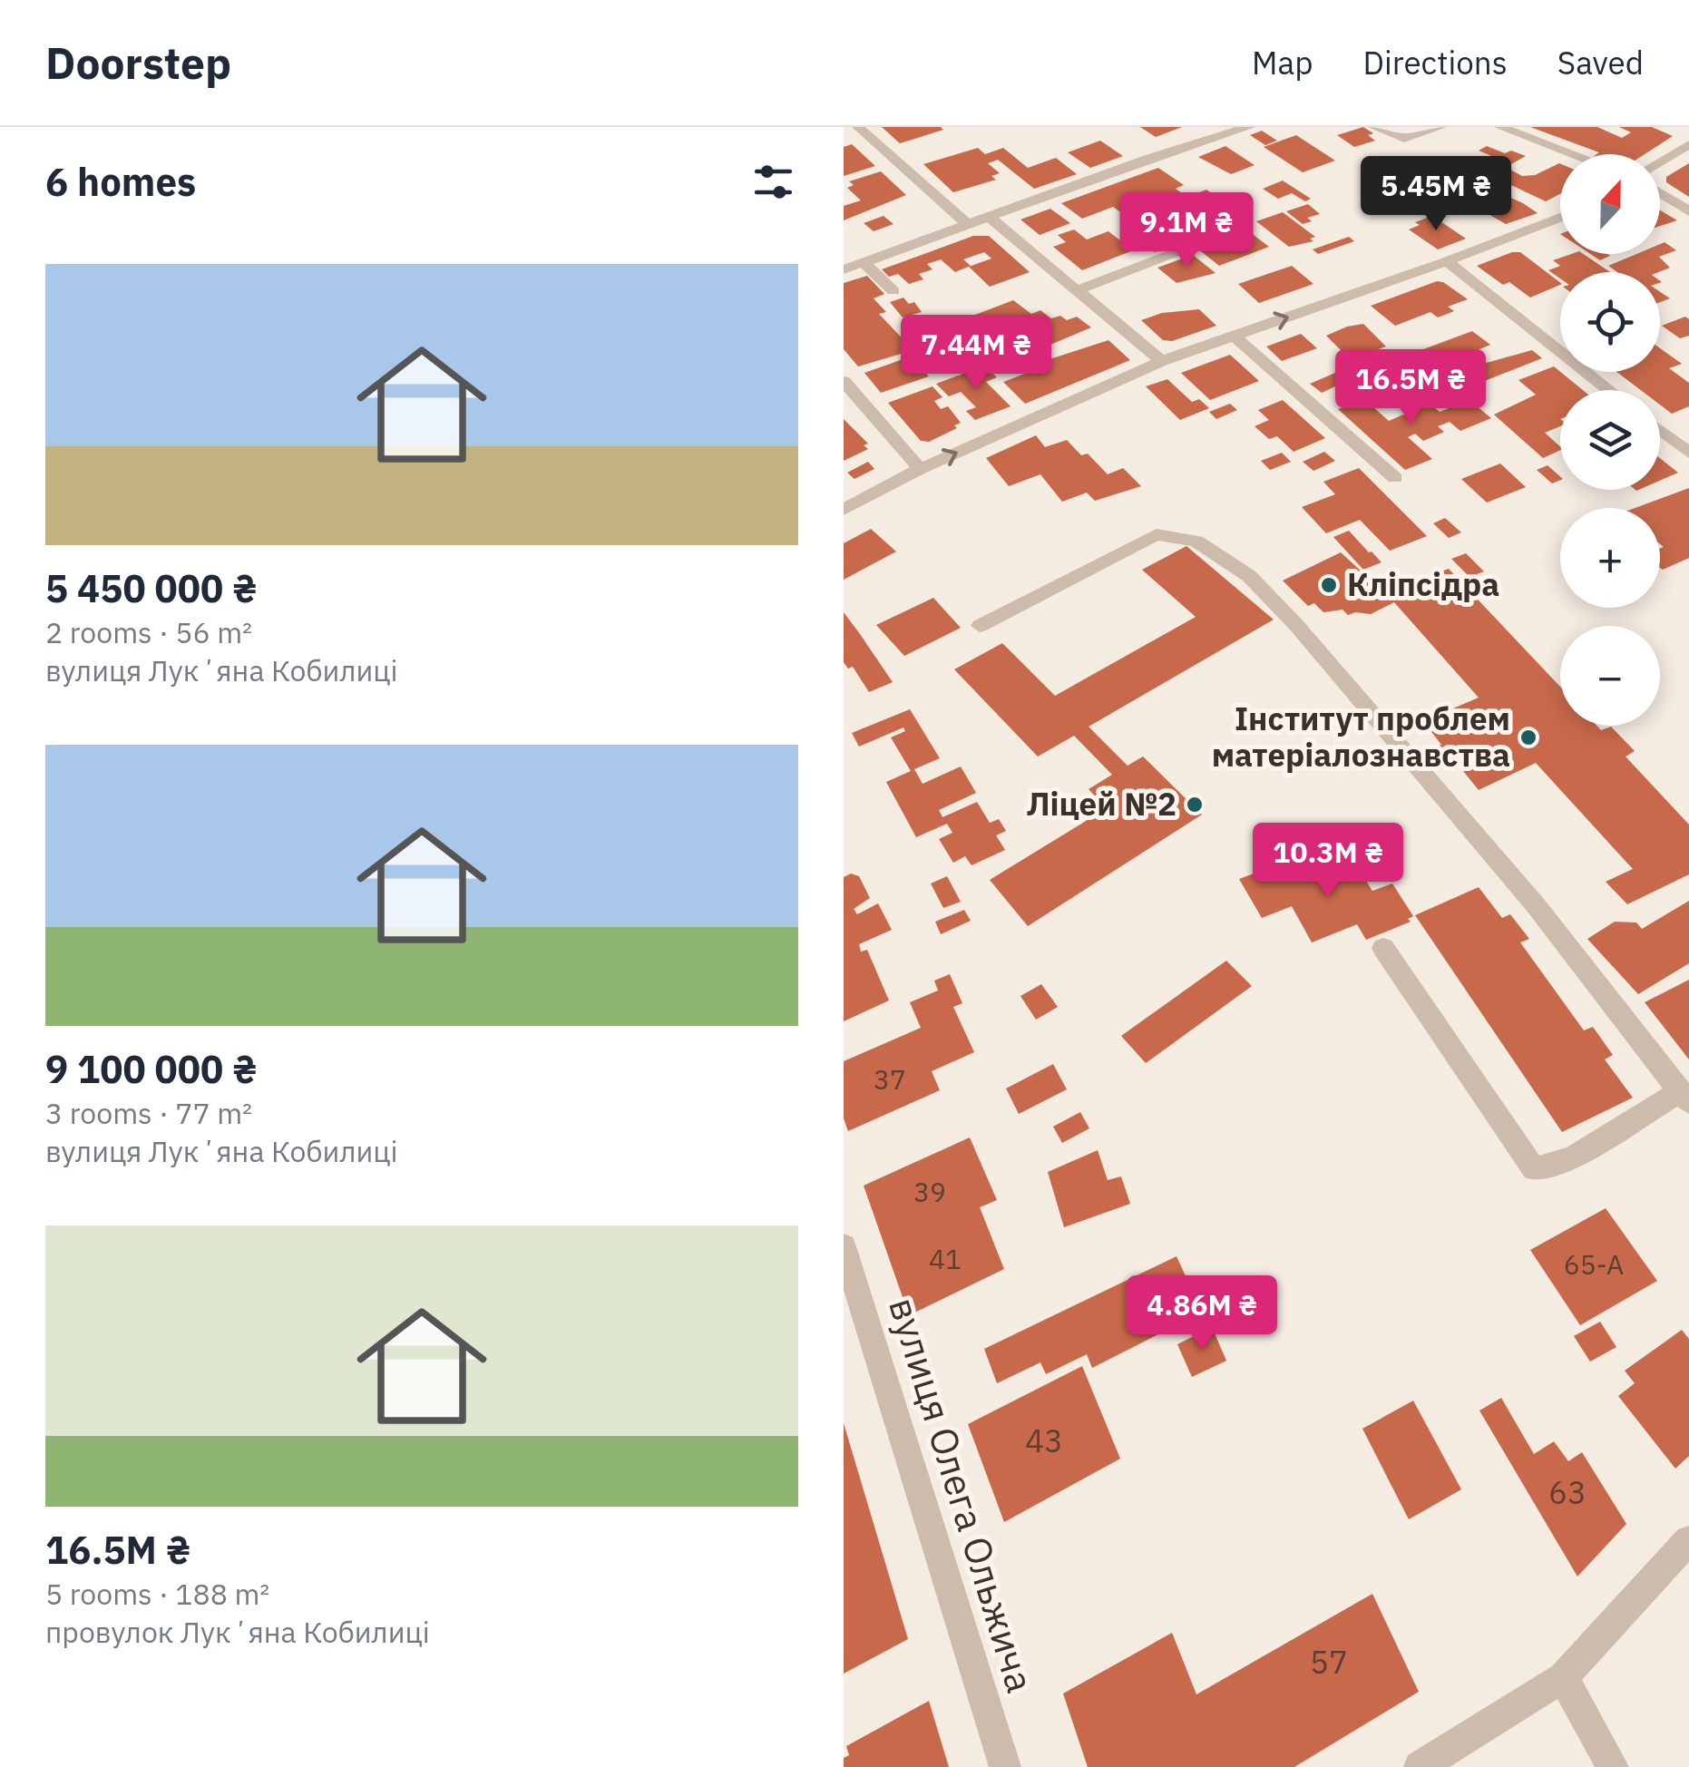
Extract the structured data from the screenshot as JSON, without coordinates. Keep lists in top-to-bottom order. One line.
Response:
{"streets":{"street":["вулиця Олега Ольжича"]},"places":["Кліпсідра","Інститут проблем матеріалознавства","Ліцей №2"],"house_numbers":["37","39","41","65-А","43","63","57"],"north":"top","page":{"header":"Doorstep","nav":["Map","Directions","Saved"],"heading":"6 homes","map_buttons":["+","−"],"price":["5.45M ₴","9.1M ₴","7.44M ₴","16.5M ₴","10.3M ₴","4.86M ₴"],"list":[{"name":"5 450 000 ₴","note":"2 rooms · 56 m² · вулиця Лукʼяна Кобилиці"},{"name":"9 100 000 ₴","note":"3 rooms · 77 m² · вулиця Лукʼяна Кобилиці"},{"name":"16.5M ₴","note":"5 rooms · 188 m² · провулок Лукʼяна Кобилиці"}]}}
